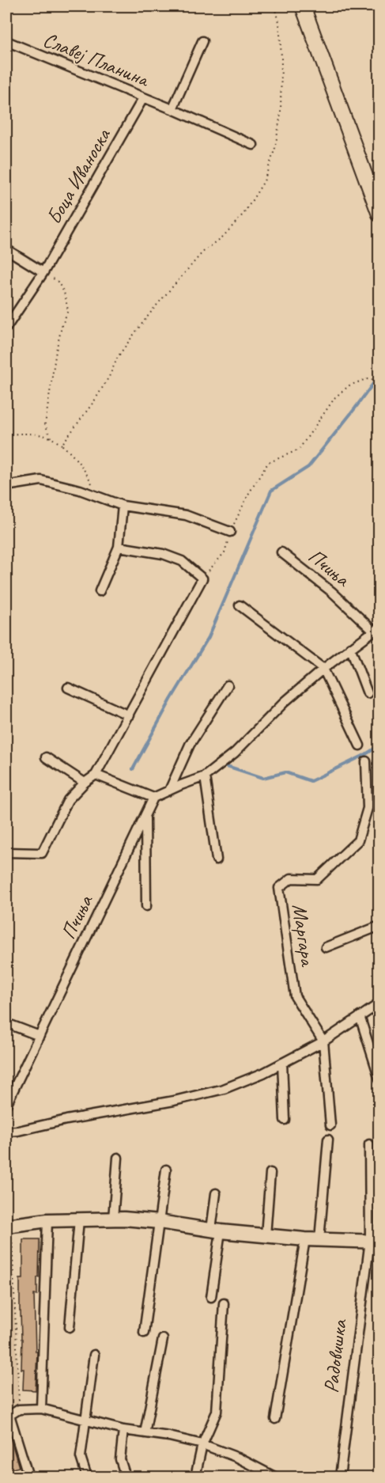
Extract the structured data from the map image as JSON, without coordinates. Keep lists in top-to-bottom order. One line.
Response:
{"streets":{"street":["Славеј Планина","Боца Иваноска","Пчиња","Маргара","Радовишка"]},"crossings":[["Славеј Планина","Боца Иваноска"]]}
